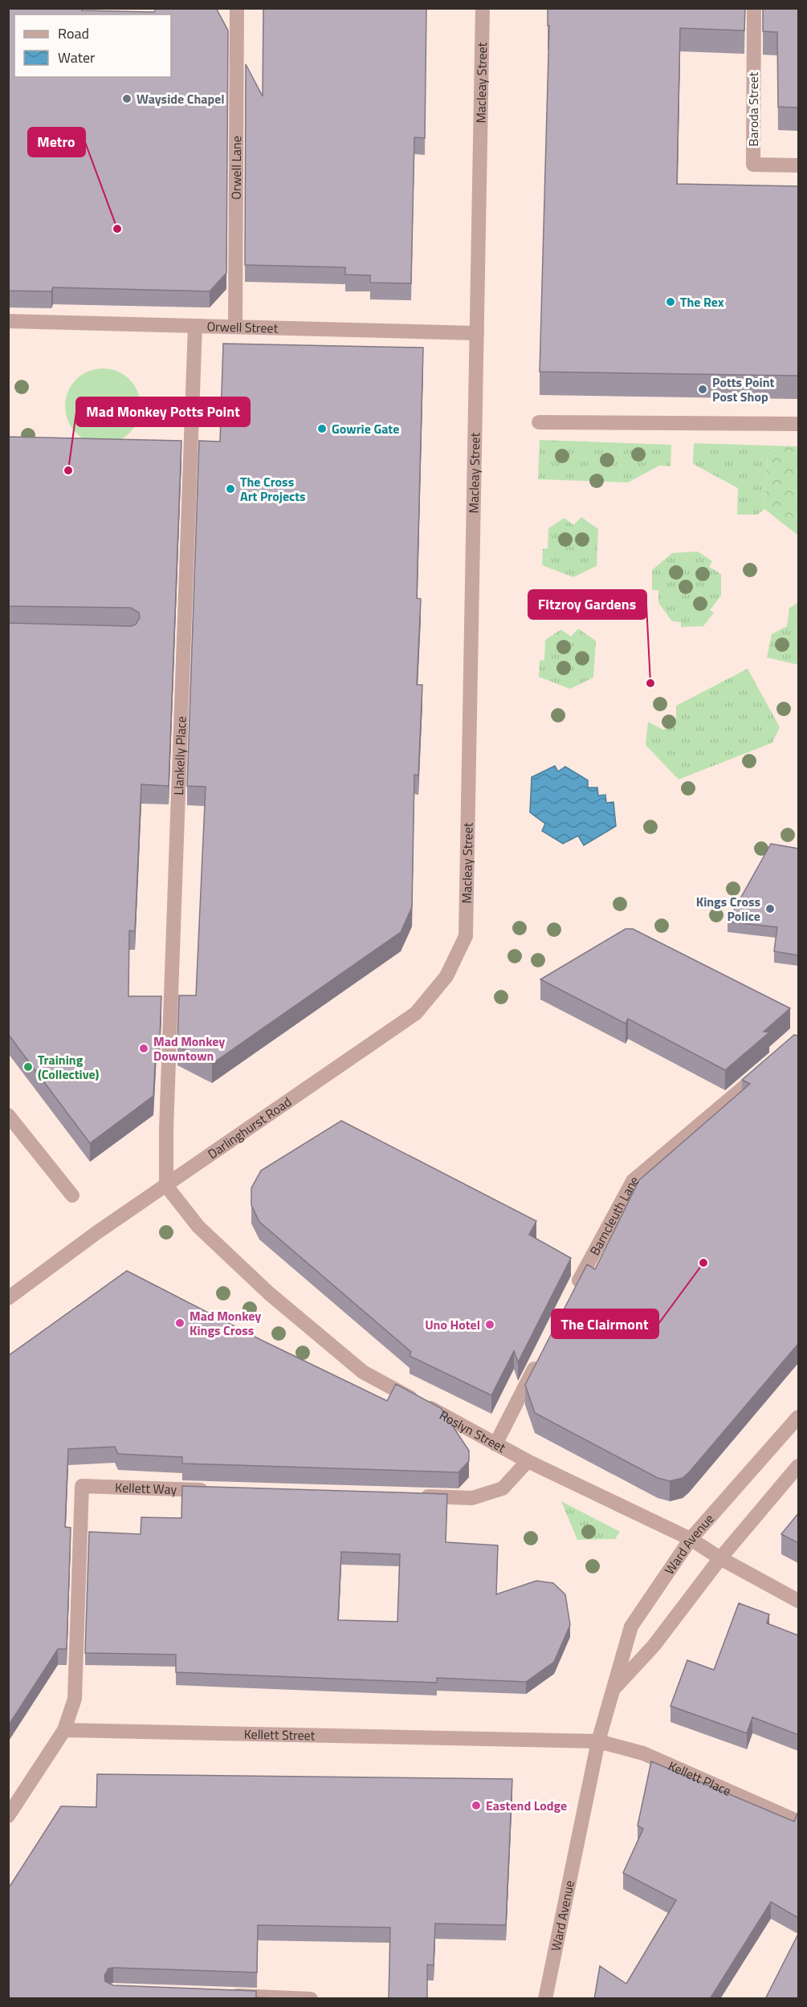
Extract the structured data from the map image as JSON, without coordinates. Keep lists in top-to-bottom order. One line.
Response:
{"streets":{"street":["Macleay Street","Baroda Street","Orwell Lane","Orwell Street","Llankelly Place","Darlinghurst Road","Barncleuth Lane","Roslyn Street","Kellett Way","Ward Avenue","Kellett Street","Kellett Place"]},"crossings":[["Macleay Street","Orwell Street"],["Macleay Street","Darlinghurst Road"],["Orwell Lane","Orwell Street"],["Orwell Street","Llankelly Place"],["Llankelly Place","Darlinghurst Road"],["Llankelly Place","Roslyn Street"],["Darlinghurst Road","Roslyn Street"],["Roslyn Street","Ward Avenue"],["Kellett Way","Kellett Street"],["Ward Avenue","Kellett Street"],["Ward Avenue","Kellett Place"],["Kellett Street","Kellett Place"]],"places":["Wayside Chapel","Metro","The Rex","Potts Point Post Shop","Gowrie Gate","Mad Monkey Potts Point","The Cross Art Projects","Fitzroy Gardens","Kings Cross Police","Mad Monkey Downtown","Training (Collective)","The Clairmont","Mad Monkey Kings Cross","Uno Hotel","Eastend Lodge"],"legend":["Road","Water"]}
